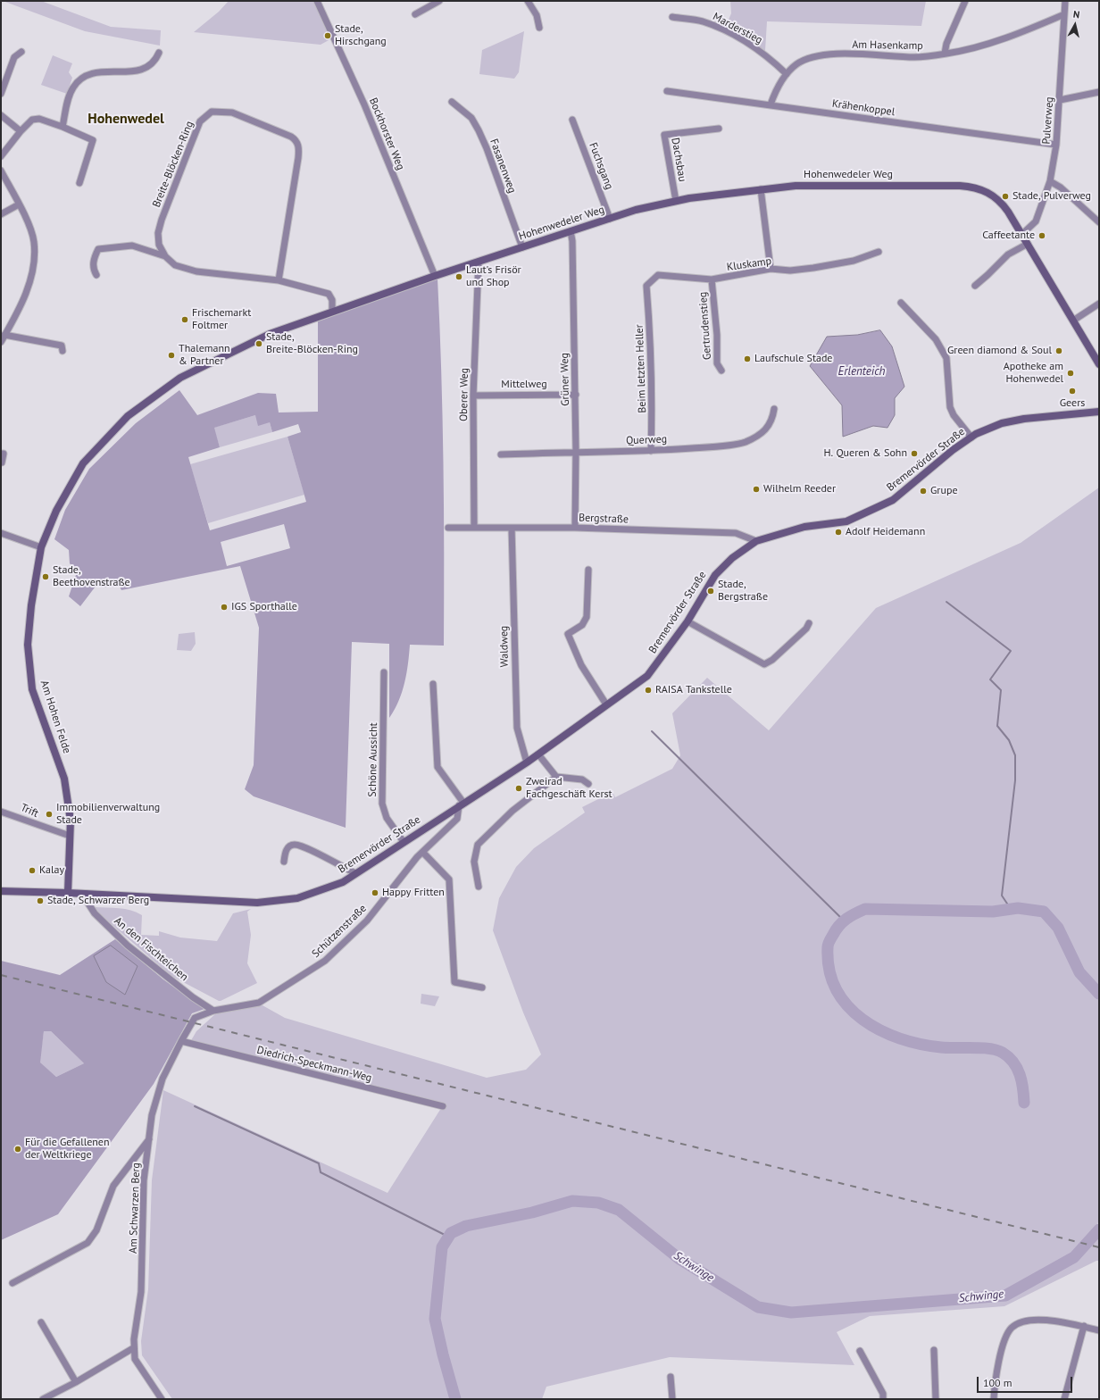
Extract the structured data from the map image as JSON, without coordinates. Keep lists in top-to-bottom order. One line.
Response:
{"streets":{"street":["Marderstieg","Am Hasenkamp","Krähenkoppel","Pulverweg","Bockhorster Weg","Dachsbau","Breite-Blöcken-Ring","Fasanenweg","Fuchsgang","Hohenwedeler Weg","Kluskamp","Gertrudenstieg","Beim letzten Heller","Grüner Weg","Mittelweg","Oberer Weg","Querweg","Bremervörder Straße","Bergstraße","Waldweg","Am Hohen Felde","Schöne Aussicht","Trift","Schützenstraße","An den Fischteichen","Diedrich-Speckmann-Weg","Am Schwarzen Berg"]},"crossings":[["Marderstieg","Am Hasenkamp"],["Am Hasenkamp","Krähenkoppel"],["Am Hasenkamp","Pulverweg"],["Krähenkoppel","Pulverweg"],["Pulverweg","Hohenwedeler Weg"],["Bockhorster Weg","Hohenwedeler Weg"],["Dachsbau","Hohenwedeler Weg"],["Fasanenweg","Hohenwedeler Weg"],["Fuchsgang","Hohenwedeler Weg"],["Hohenwedeler Weg","Grüner Weg"],["Hohenwedeler Weg","Oberer Weg"],["Hohenwedeler Weg","Am Hohen Felde"],["Kluskamp","Gertrudenstieg"],["Kluskamp","Beim letzten Heller"],["Beim letzten Heller","Querweg"],["Grüner Weg","Mittelweg"],["Grüner Weg","Querweg"],["Grüner Weg","Bergstraße"],["Mittelweg","Oberer Weg"],["Oberer Weg","Bergstraße"],["Bremervörder Straße","Bergstraße"],["Bremervörder Straße","Waldweg"],["Bremervörder Straße","Am Hohen Felde"],["Bremervörder Straße","Schöne Aussicht"],["Bremervörder Straße","Schützenstraße"],["Bremervörder Straße","An den Fischteichen"],["Bergstraße","Waldweg"],["Am Hohen Felde","Trift"],["Schützenstraße","An den Fischteichen"],["Schützenstraße","Am Schwarzen Berg"],["An den Fischteichen","Am Schwarzen Berg"],["Diedrich-Speckmann-Weg","Am Schwarzen Berg"]],"districts":["Hohenwedel"],"water":["Erlenteich","Schwinge"],"places":["Stade, Hirschgang","Stade, Pulverweg","Caffeetante","Laut's Frisör und Shop","Frischemarkt Foltmer","Stade, Breite-Blöcken-Ring","Green diamond & Soul","Thalemann & Partner","Laufschule Stade","Apotheke am Hohenwedel","Geers","H. Queren & Sohn","Wilhelm Reeder","Grupe","Adolf Heidemann","Stade, Beethovenstraße","Stade, Bergstraße","IGS Sporthalle","RAISA Tankstelle","Zweirad Fachgeschäft Kerst","Immobilienverwaltung Stade","Kalay","Happy Fritten","Stade, Schwarzer Berg","Für die Gefallenen der Weltkriege"],"scale_bar":"100 m","north":"top"}
